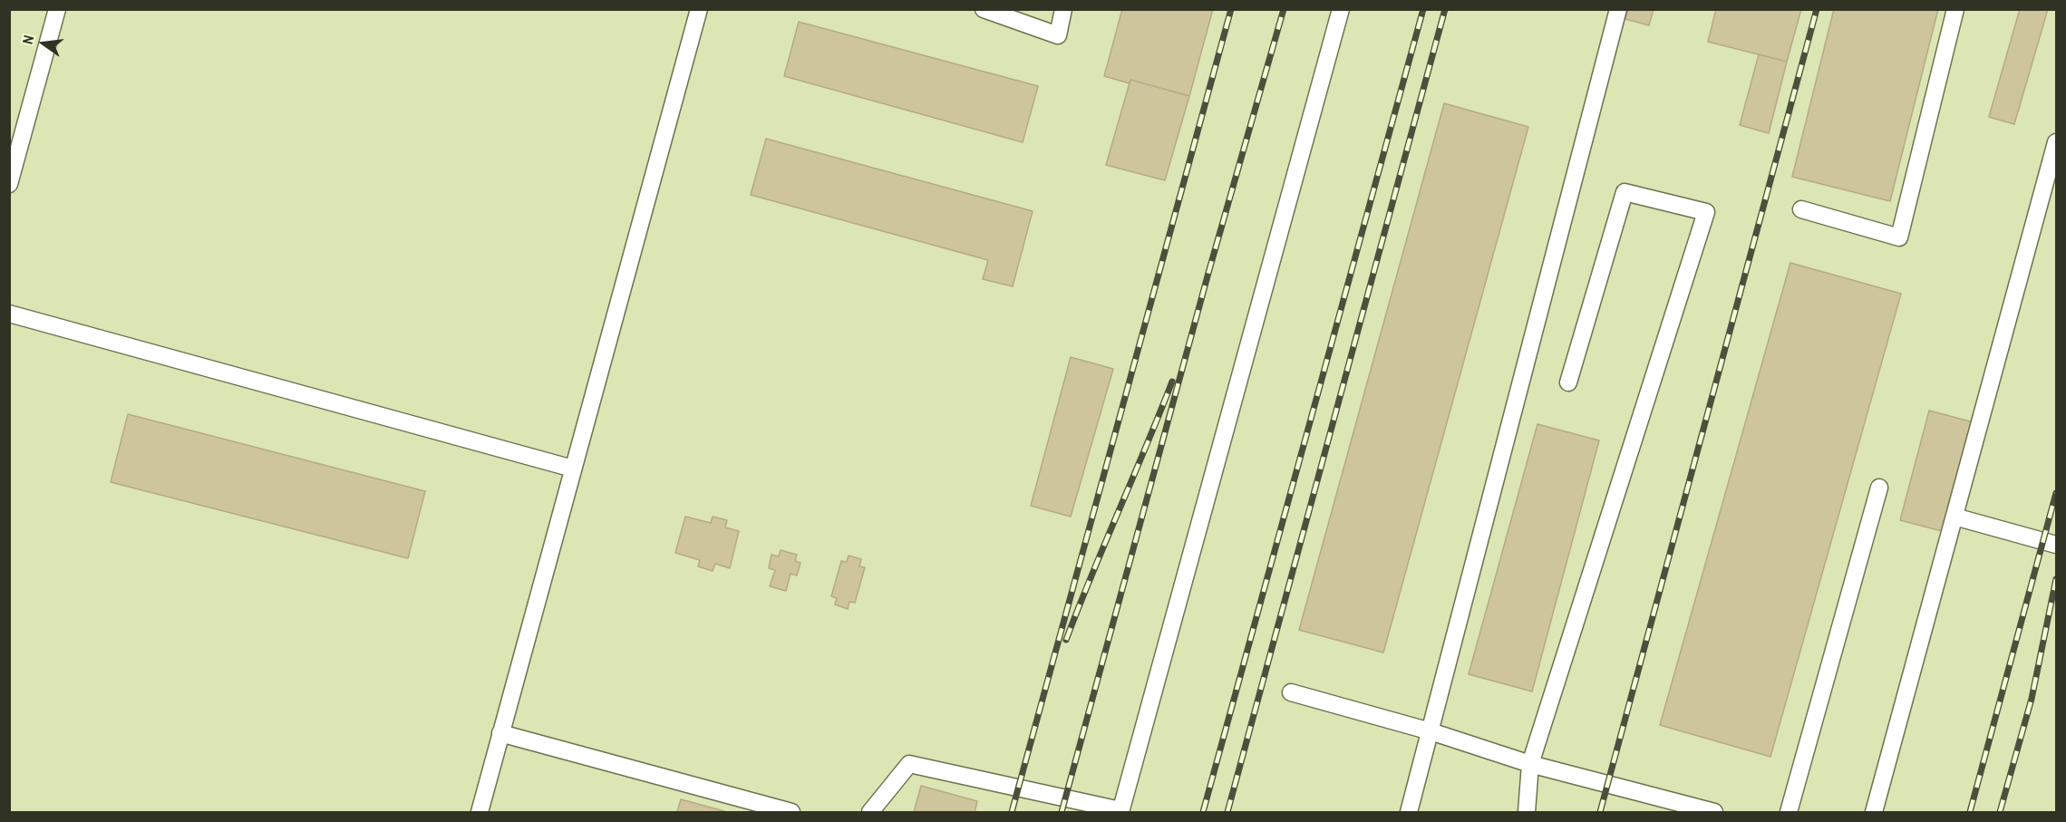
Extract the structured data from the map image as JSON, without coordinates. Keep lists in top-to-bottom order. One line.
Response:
{"north":"left"}
